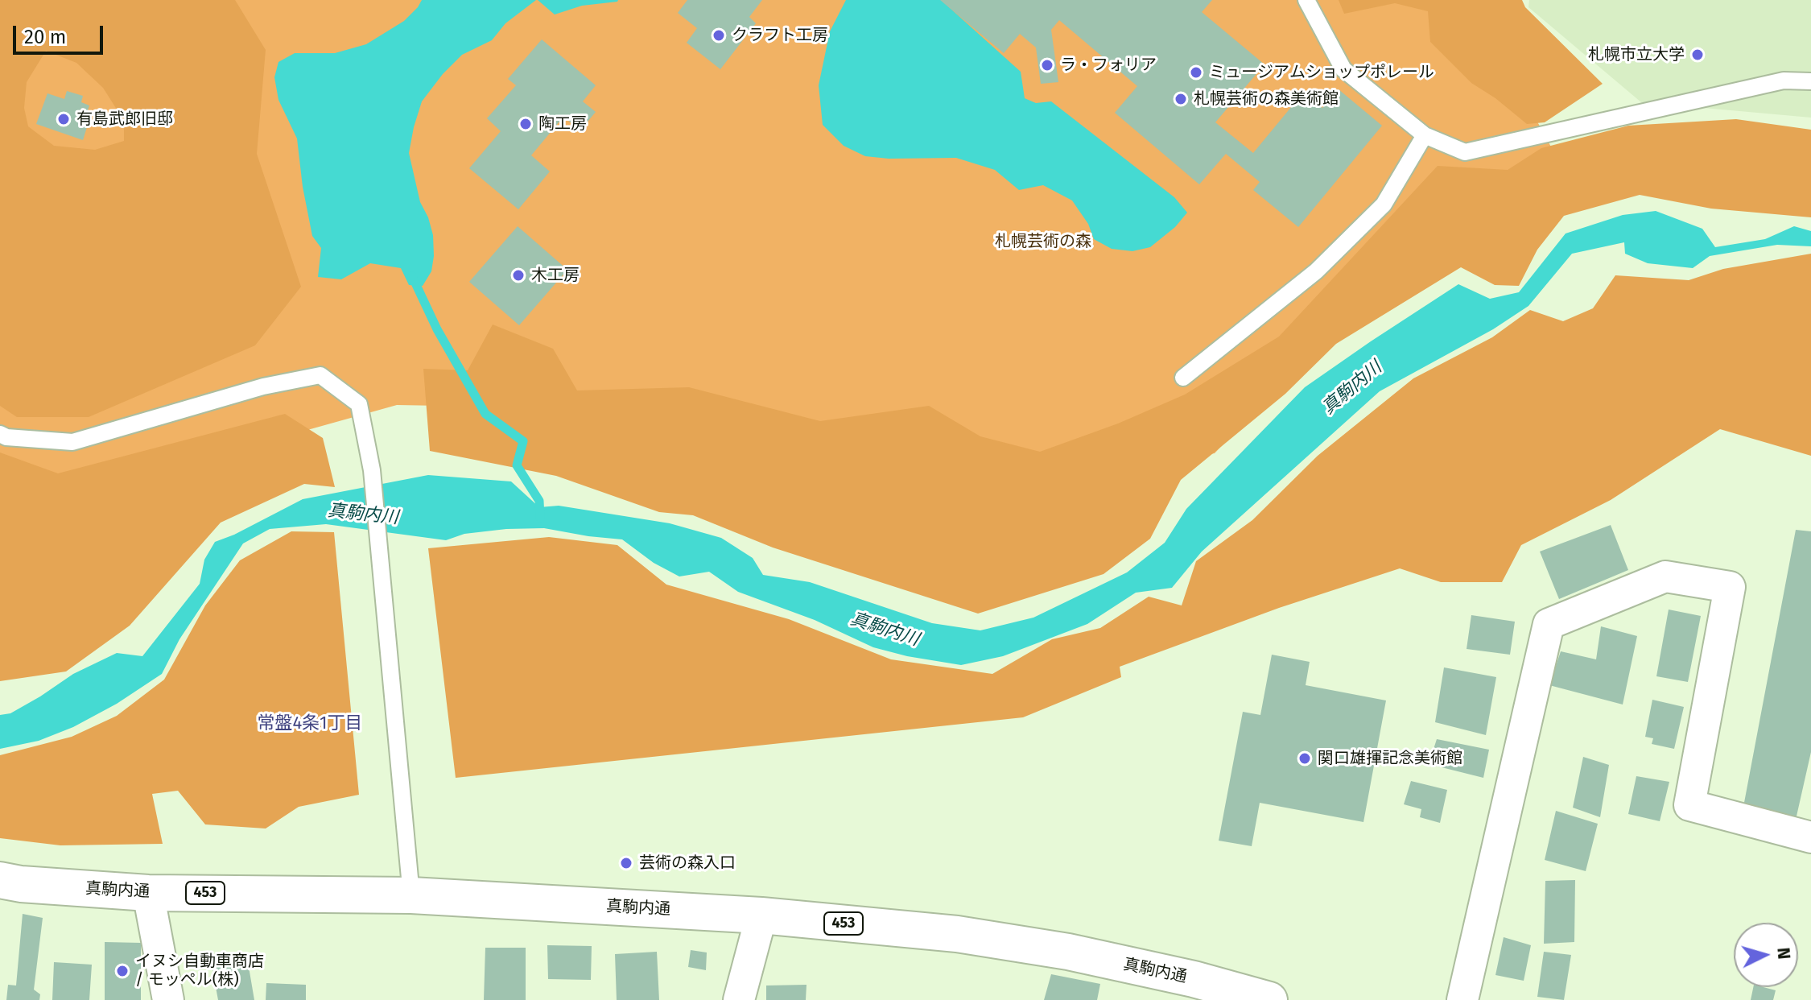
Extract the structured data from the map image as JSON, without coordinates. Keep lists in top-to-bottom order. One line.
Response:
{"streets":{"highway":["真駒内通","453"]},"districts":["常盤4条1丁目"],"water":["真駒内川"],"parks":["札幌芸術の森"],"places":["クラフト工房","札幌市立大学","ラ・フォリア","ミュージアムショップポレール","札幌芸術の森美術館","有島武郎旧邸","陶工房","木工房","関口雄揮記念美術館","芸術の森入口","イヌシ自動車商店 / モッペル(株)"],"scale_bar":"20 m","north":"right"}
